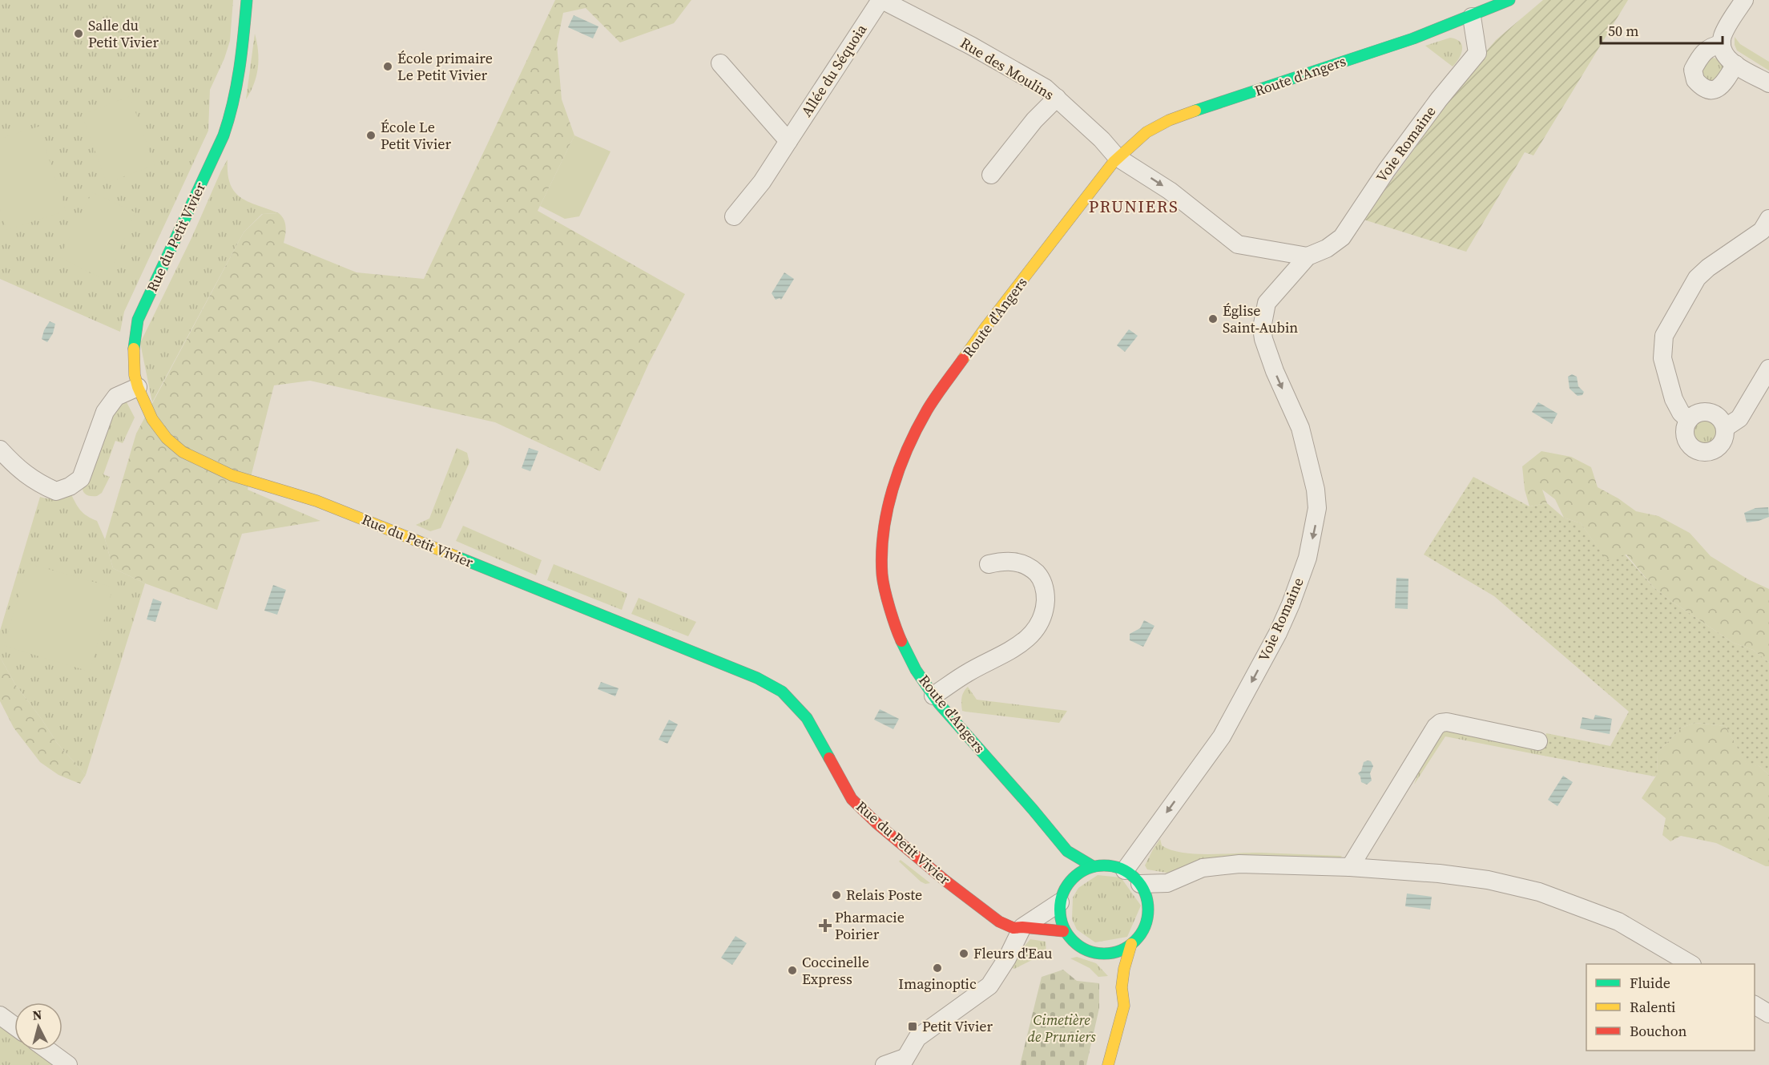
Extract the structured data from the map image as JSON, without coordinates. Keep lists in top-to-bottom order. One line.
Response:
{"streets":{"street":["Rue des Moulins","Allée du Séquoia","Route d'Angers","Voie Romaine","Rue du Petit Vivier"]},"crossings":[["Rue des Moulins","Allée du Séquoia"],["Rue des Moulins","Route d'Angers"],["Rue des Moulins","Voie Romaine"],["Route d'Angers","Voie Romaine"],["Route d'Angers","Rue du Petit Vivier"],["Voie Romaine","Rue du Petit Vivier"]],"one_way":["Rue des Moulins","Voie Romaine"],"districts":["PRUNIERS"],"parks":["Cimetière de Pruniers"],"places":{"other":["Salle du Petit Vivier","École primaire Le Petit Vivier","École Le Petit Vivier","Église Saint-Aubin","Relais Poste","Fleurs d'Eau","Imaginoptic","Coccinelle Express"],"health":["Pharmacie Poirier"],"transit":["Petit Vivier"]},"legend":["Fluide","Ralenti","Bouchon"],"scale_bar":"50 m","north":"top"}
